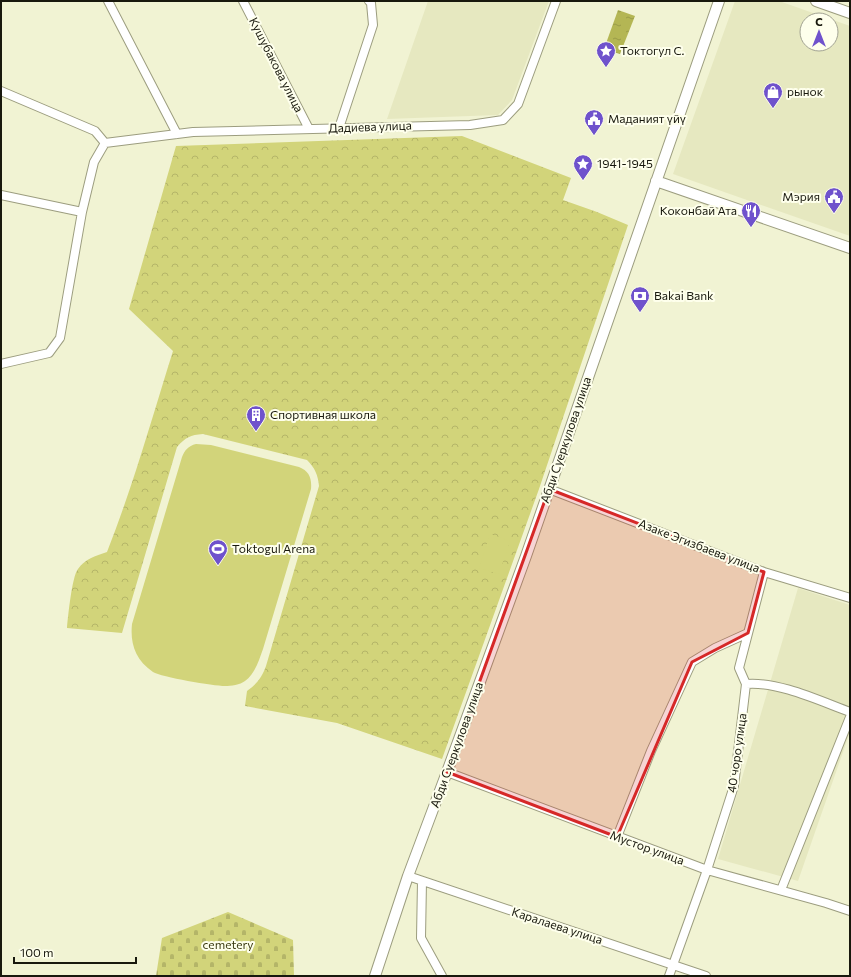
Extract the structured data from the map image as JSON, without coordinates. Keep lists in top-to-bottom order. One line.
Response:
{"streets":{"street":["Кушубакова улица","Дадиева улица","Абди Суеркулова улица","Азаке Эгизбаева улица","40 чоро улица","Мустор улица","Каралаева улица"]},"crossings":[["Кушубакова улица","Дадиева улица"],["Абди Суеркулова улица","Азаке Эгизбаева улица"],["Абди Суеркулова улица","Мустор улица"],["Абди Суеркулова улица","Каралаева улица"],["Азаке Эгизбаева улица","40 чоро улица"],["40 чоро улица","Мустор улица"],["40 чоро улица","Каралаева улица"]],"parks":["cemetery"],"places":{"place":["Токтогул С.","1941-1945"],"shop":["рынок"],"public building":["Маданият үйү","Мэрия"],"restaurant":["Коконбай Ата"],"bank":["Bakai Bank"],"building":["Спортивная школа"],"sports":["Toktogul Arena"]},"scale_bar":"100 m","north":"top"}
